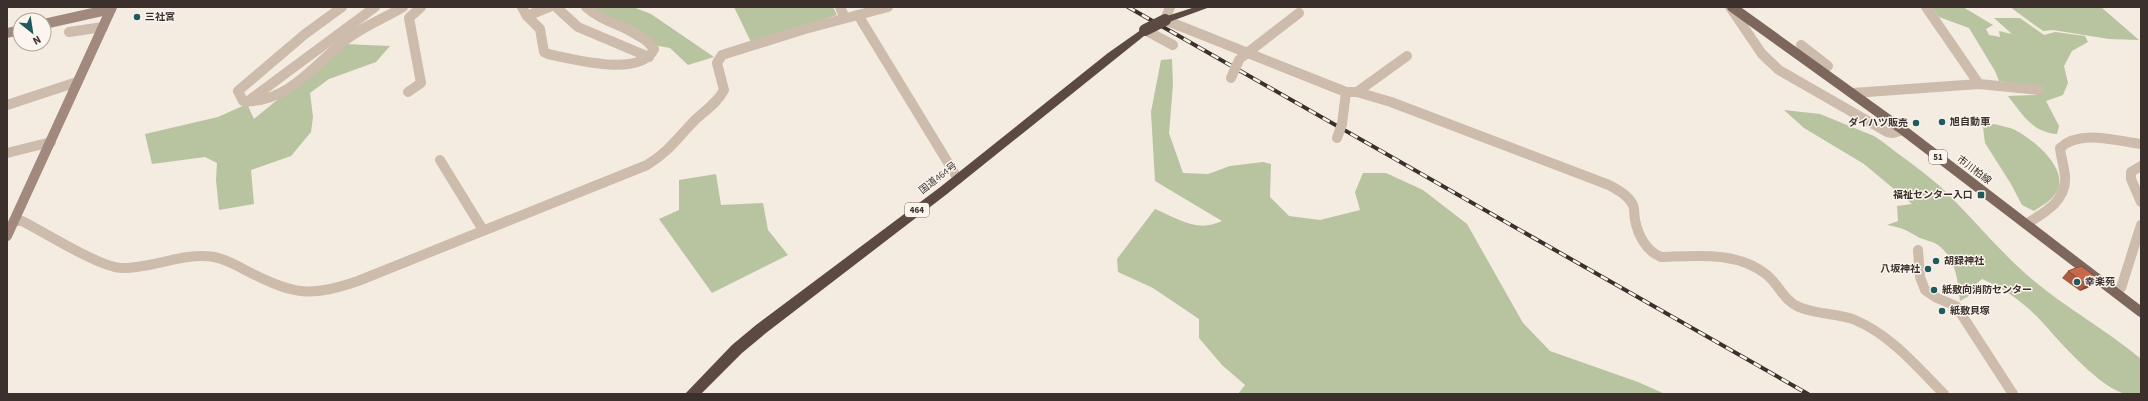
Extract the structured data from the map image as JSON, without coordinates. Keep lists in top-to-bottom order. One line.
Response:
{"streets":{"highway":["国道464号","464"],"main road":["51","市川柏線"]},"crossings":[["国道464号","464"]],"places":{"other":["三社宮","旭自動車","ダイハツ販売","胡録神社","八坂神社","幸楽苑","紙敷向消防センター","紙敷貝塚"],"transit":["福祉センター入口"]},"north":"bottom right"}
